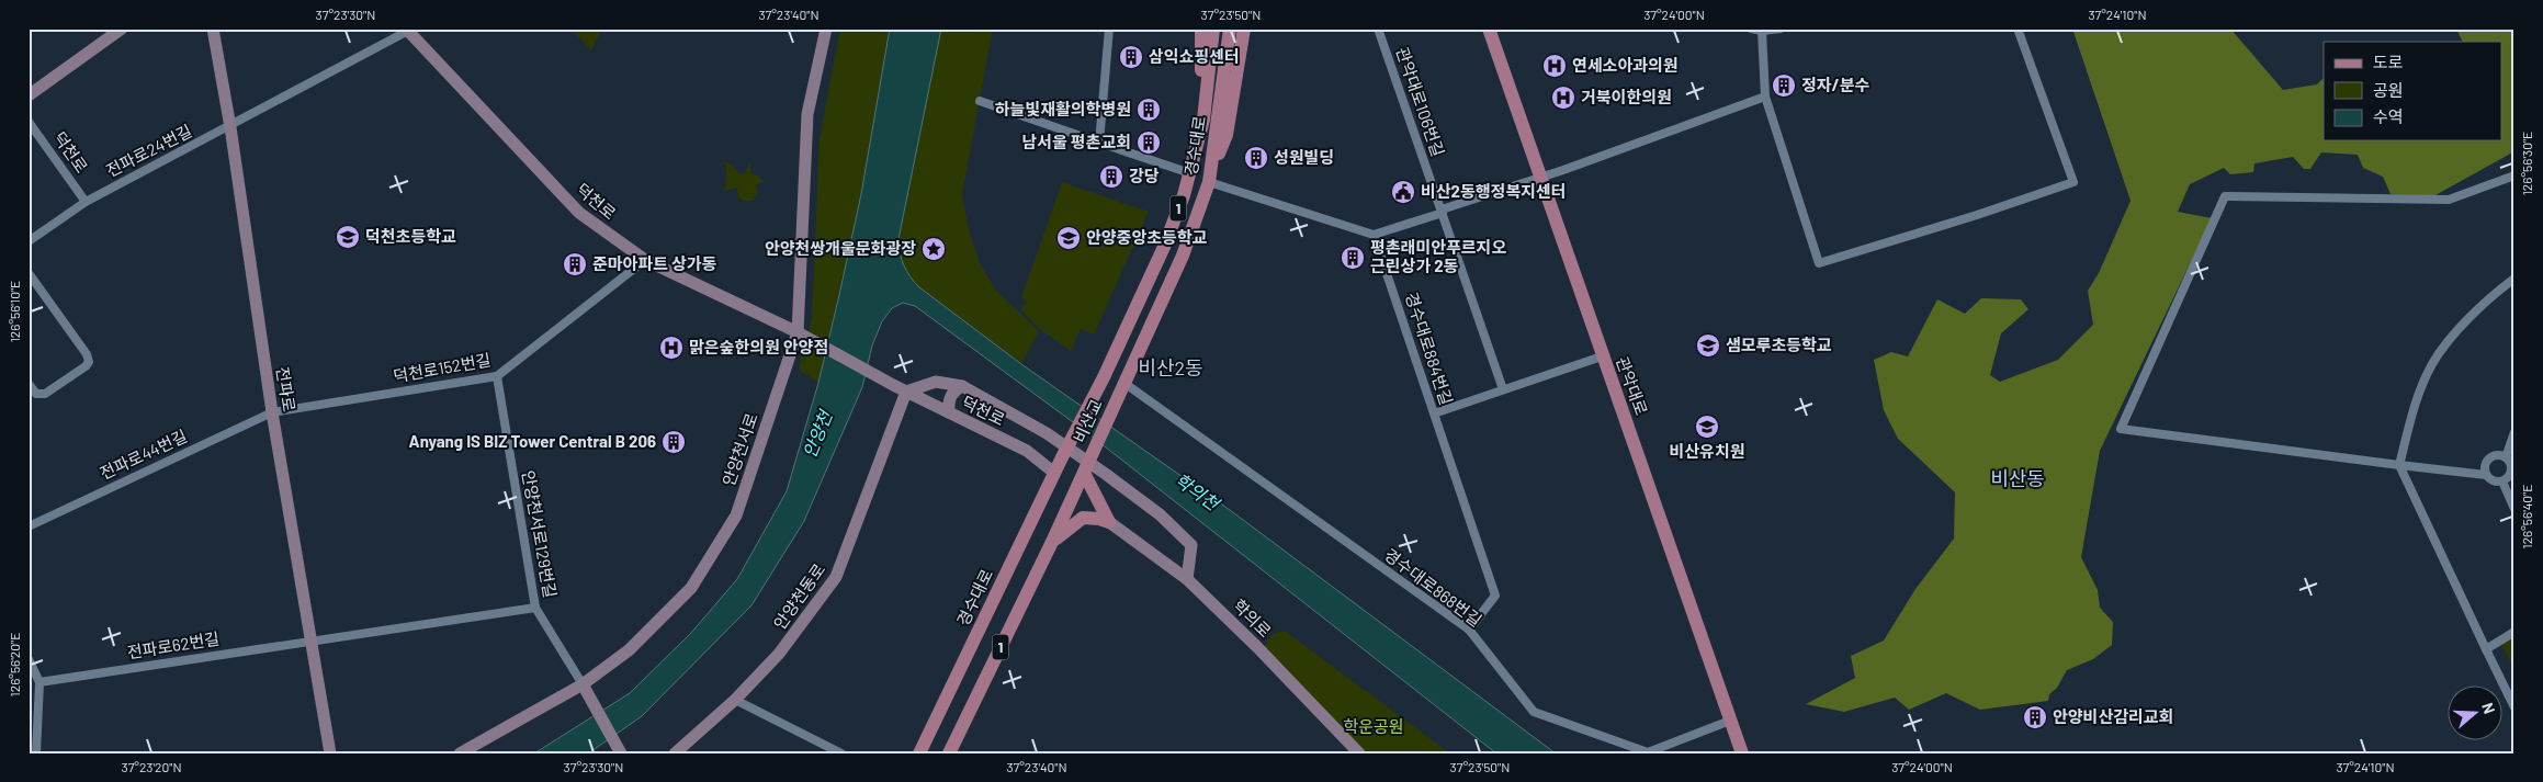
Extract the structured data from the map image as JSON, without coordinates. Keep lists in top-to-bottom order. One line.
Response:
{"streets":{"main road":["경수대로","1","관악대로","비산교"],"street":["관악대로106번길","전파로24번길","덕천로","경수대로884번길","덕천로152번길","전파로","안양천서로","전파로44번길","안양천서로129번길","경수대로868번길","안양천동로","학의로","전파로62번길"]},"crossings":[["경수대로","덕천로"],["경수대로","비산교"],["경수대로","경수대로868번길"],["전파로24번길","덕천로"],["전파로24번길","전파로"],["덕천로","덕천로152번길"],["덕천로","안양천서로"],["덕천로","안양천동로"],["1","비산교"],["경수대로884번길","경수대로868번길"],["덕천로152번길","전파로"],["덕천로152번길","전파로44번길"],["덕천로152번길","안양천서로129번길"],["관악대로","경수대로868번길"],["전파로","전파로44번길"],["전파로","전파로62번길"],["비산교","경수대로868번길"],["안양천서로","안양천서로129번길"],["안양천서로129번길","전파로62번길"]],"districts":["비산2동","비산동"],"water":["안양천","학의천"],"parks":["학운공원"],"places":{"building":["삼익쇼핑센터","정자/분수","하늘빛재활의학병원","남서울 평촌교회","성원빌딩","강당","평촌래미안푸르지오 근린상가 2동","준마아파트 상가동","Anyang IS BIZ Tower Central B 206","안양비산감리교회"],"hospital":["연세소아과의원","거북이한의원","맑은숲한의원 안양점"],"public building":["비산2동행정복지센터"],"school or university":["덕천초등학교","안양중앙초등학교","샘모루초등학교","비산유치원"],"place":["안양천쌍개울문화광장"]},"legend":["도로","공원","수역"],"north":"right","coordinates":["37°23'30\"N","37°23'40\"N","37°23'50\"N","37°24'00\"N","37°24'10\"N","126°56'30\"E","126°56'10\"E","126°56'40\"E","126°56'20\"E","37°23'20\"N"]}
